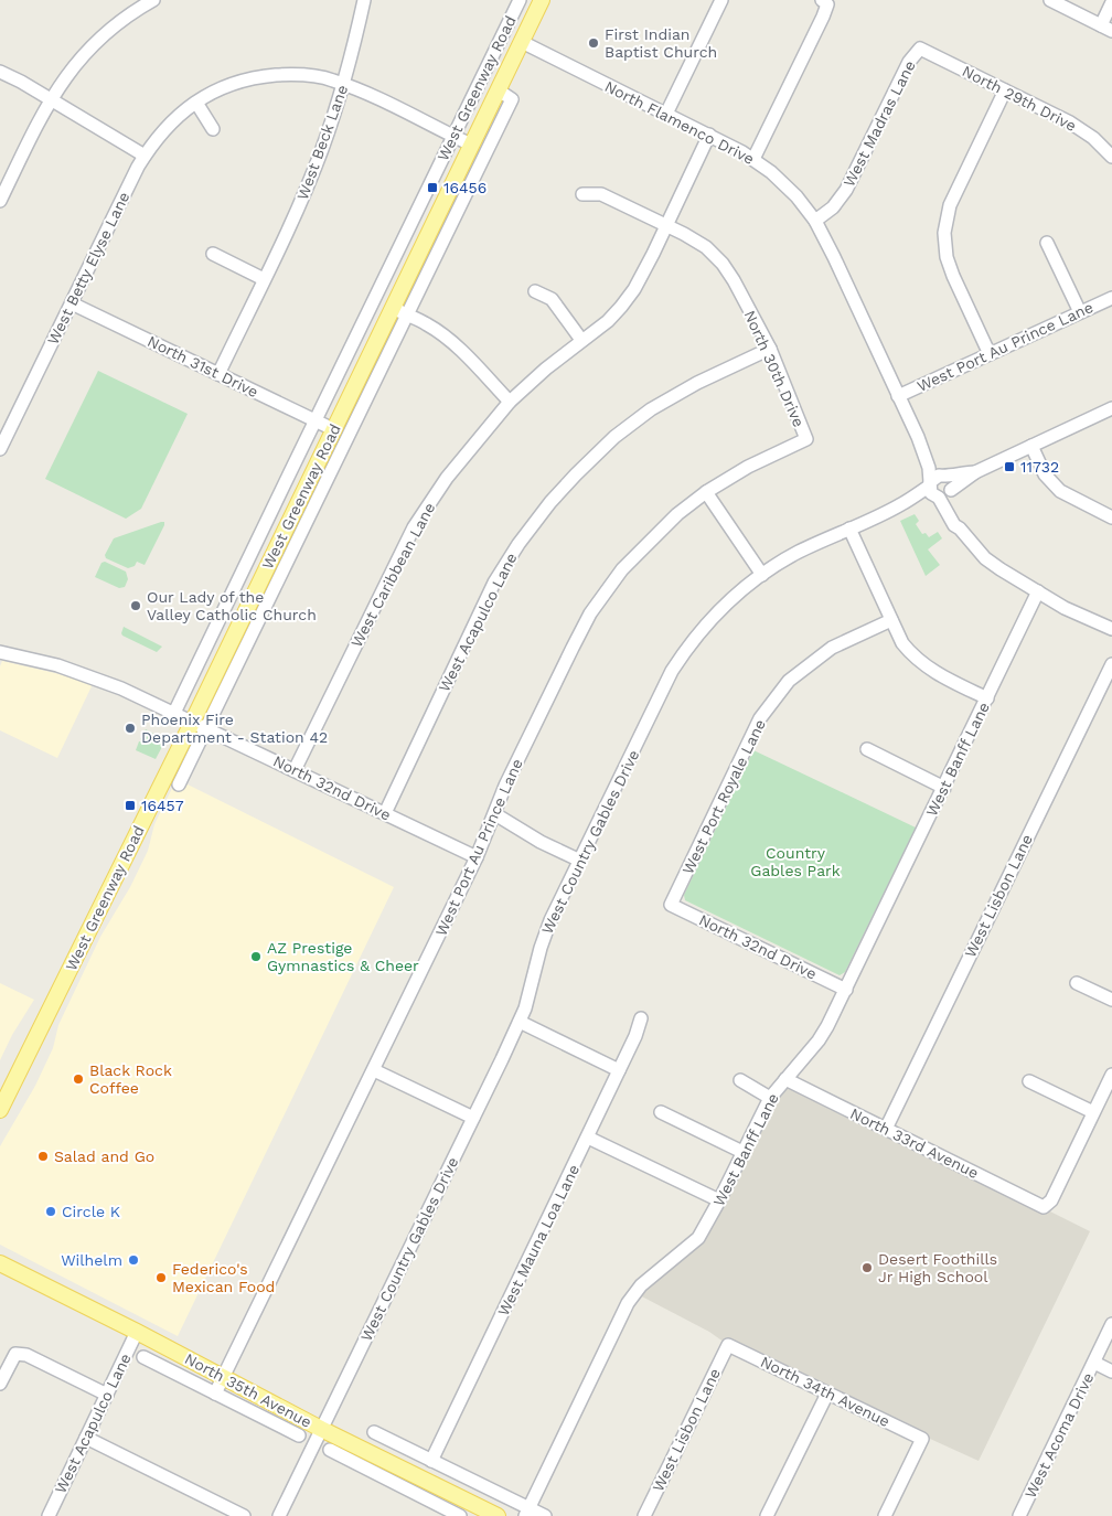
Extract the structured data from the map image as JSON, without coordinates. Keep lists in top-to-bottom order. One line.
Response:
{"streets":{"main road":["West Greenway Road","North 35th Avenue"],"street":["North 29th Drive","North Flamenco Drive","West Madras Lane","West Beck Lane","West Betty Elyse Lane","West Port Au Prince Lane","North 31st Drive","North 30th Drive","West Caribbean Lane","West Acapulco Lane","West Banff Lane","North 32nd Drive","West Port Royale Lane","West Country Gables Drive","West Lisbon Lane","North 33rd Avenue","West Mauna Loa Lane","North 34th Avenue","West Acoma Drive"]},"crossings":[["West Greenway Road","North Flamenco Drive"],["West Greenway Road","West Betty Elyse Lane"],["West Greenway Road","North 31st Drive"],["West Greenway Road","North 32nd Drive"],["North 29th Drive","West Madras Lane"],["North Flamenco Drive","West Madras Lane"],["North Flamenco Drive","West Port Au Prince Lane"],["North Flamenco Drive","West Caribbean Lane"],["North Flamenco Drive","West Banff Lane"],["North Flamenco Drive","West Country Gables Drive"],["West Beck Lane","West Betty Elyse Lane"],["West Beck Lane","North 31st Drive"],["West Betty Elyse Lane","North 31st Drive"],["West Port Au Prince Lane","North 30th Drive"],["West Port Au Prince Lane","North 32nd Drive"],["West Port Au Prince Lane","North 35th Avenue"],["North 30th Drive","West Caribbean Lane"],["North 30th Drive","West Acapulco Lane"],["West Caribbean Lane","North 32nd Drive"],["West Acapulco Lane","North 32nd Drive"],["West Acapulco Lane","North 35th Avenue"],["West Banff Lane","North 32nd Drive"],["West Banff Lane","North 33rd Avenue"],["North 32nd Drive","West Port Royale Lane"],["West Country Gables Drive","North 35th Avenue"],["West Lisbon Lane","North 33rd Avenue"],["West Lisbon Lane","North 34th Avenue"]],"parks":["Country Gables Park"],"places":{"other":["First Indian Baptist Church","Our Lady of the Valley Catholic Church","Phoenix Fire Department - Station 42","AZ Prestige Gymnastics & Cheer","Black Rock Coffee","Salad and Go","Circle K","Wilhelm","Desert Foothills Jr High School","Federico's Mexican Food"],"transit":["16456","11732","16457"]}}
